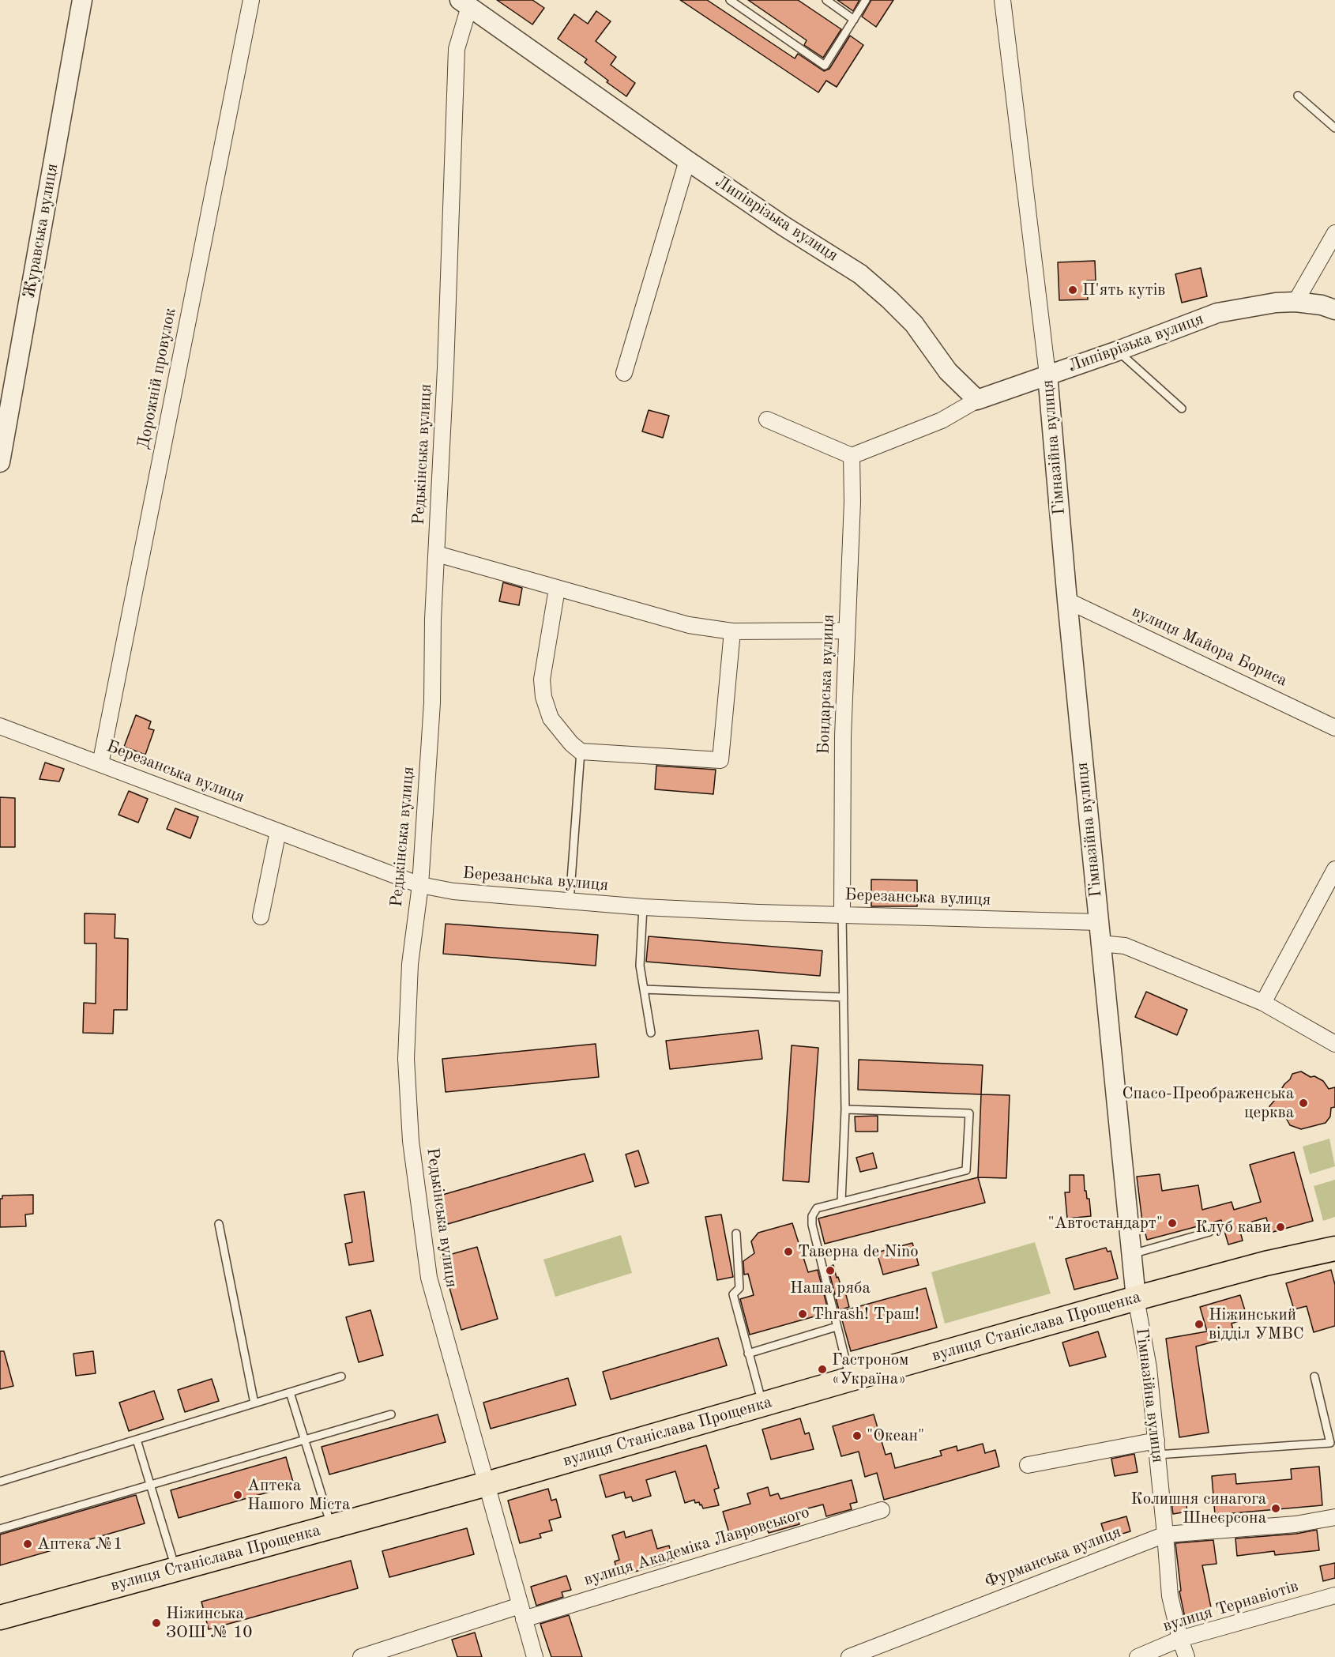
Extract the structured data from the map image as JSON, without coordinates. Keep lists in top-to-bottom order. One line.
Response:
{"streets":{"main road":["вулиця Станіслава Прощенка"],"street":["Липіврізька вулиця","Журавська вулиця","Дорожній провулок","Гімназійна вулиця","Редькінська вулиця","вулиця Майора Бориса","Бондарська вулиця","Березанська вулиця","вулиця Академіка Лавровського","Фурманська вулиця","вулиця Тернавіотів"]},"crossings":[["Липіврізька вулиця","Гімназійна вулиця"],["Липіврізька вулиця","Редькінська вулиця"],["Дорожній провулок","Березанська вулиця"],["Гімназійна вулиця","вулиця Майора Бориса"],["Гімназійна вулиця","Березанська вулиця"],["Гімназійна вулиця","вулиця Станіслава Прощенка"],["Гімназійна вулиця","Фурманська вулиця"],["Гімназійна вулиця","вулиця Тернавіотів"],["Редькінська вулиця","Березанська вулиця"],["Редькінська вулиця","вулиця Станіслава Прощенка"],["Редькінська вулиця","вулиця Академіка Лавровського"],["Бондарська вулиця","Березанська вулиця"]],"places":["П'ять кутів","Спасо-Преображенська церква","\"Автостандарт\"","Клуб кави","Таверна de Nino","Наша ряба","Thrash! Траш!","Ніжинський відділ УМВС","Гастроном «Україна»","\"Океан\"","Аптека Нашого Міста","Колишня синагога Шнеєрсона","Аптека №1","Ніжинська ЗОШ № 10"]}
